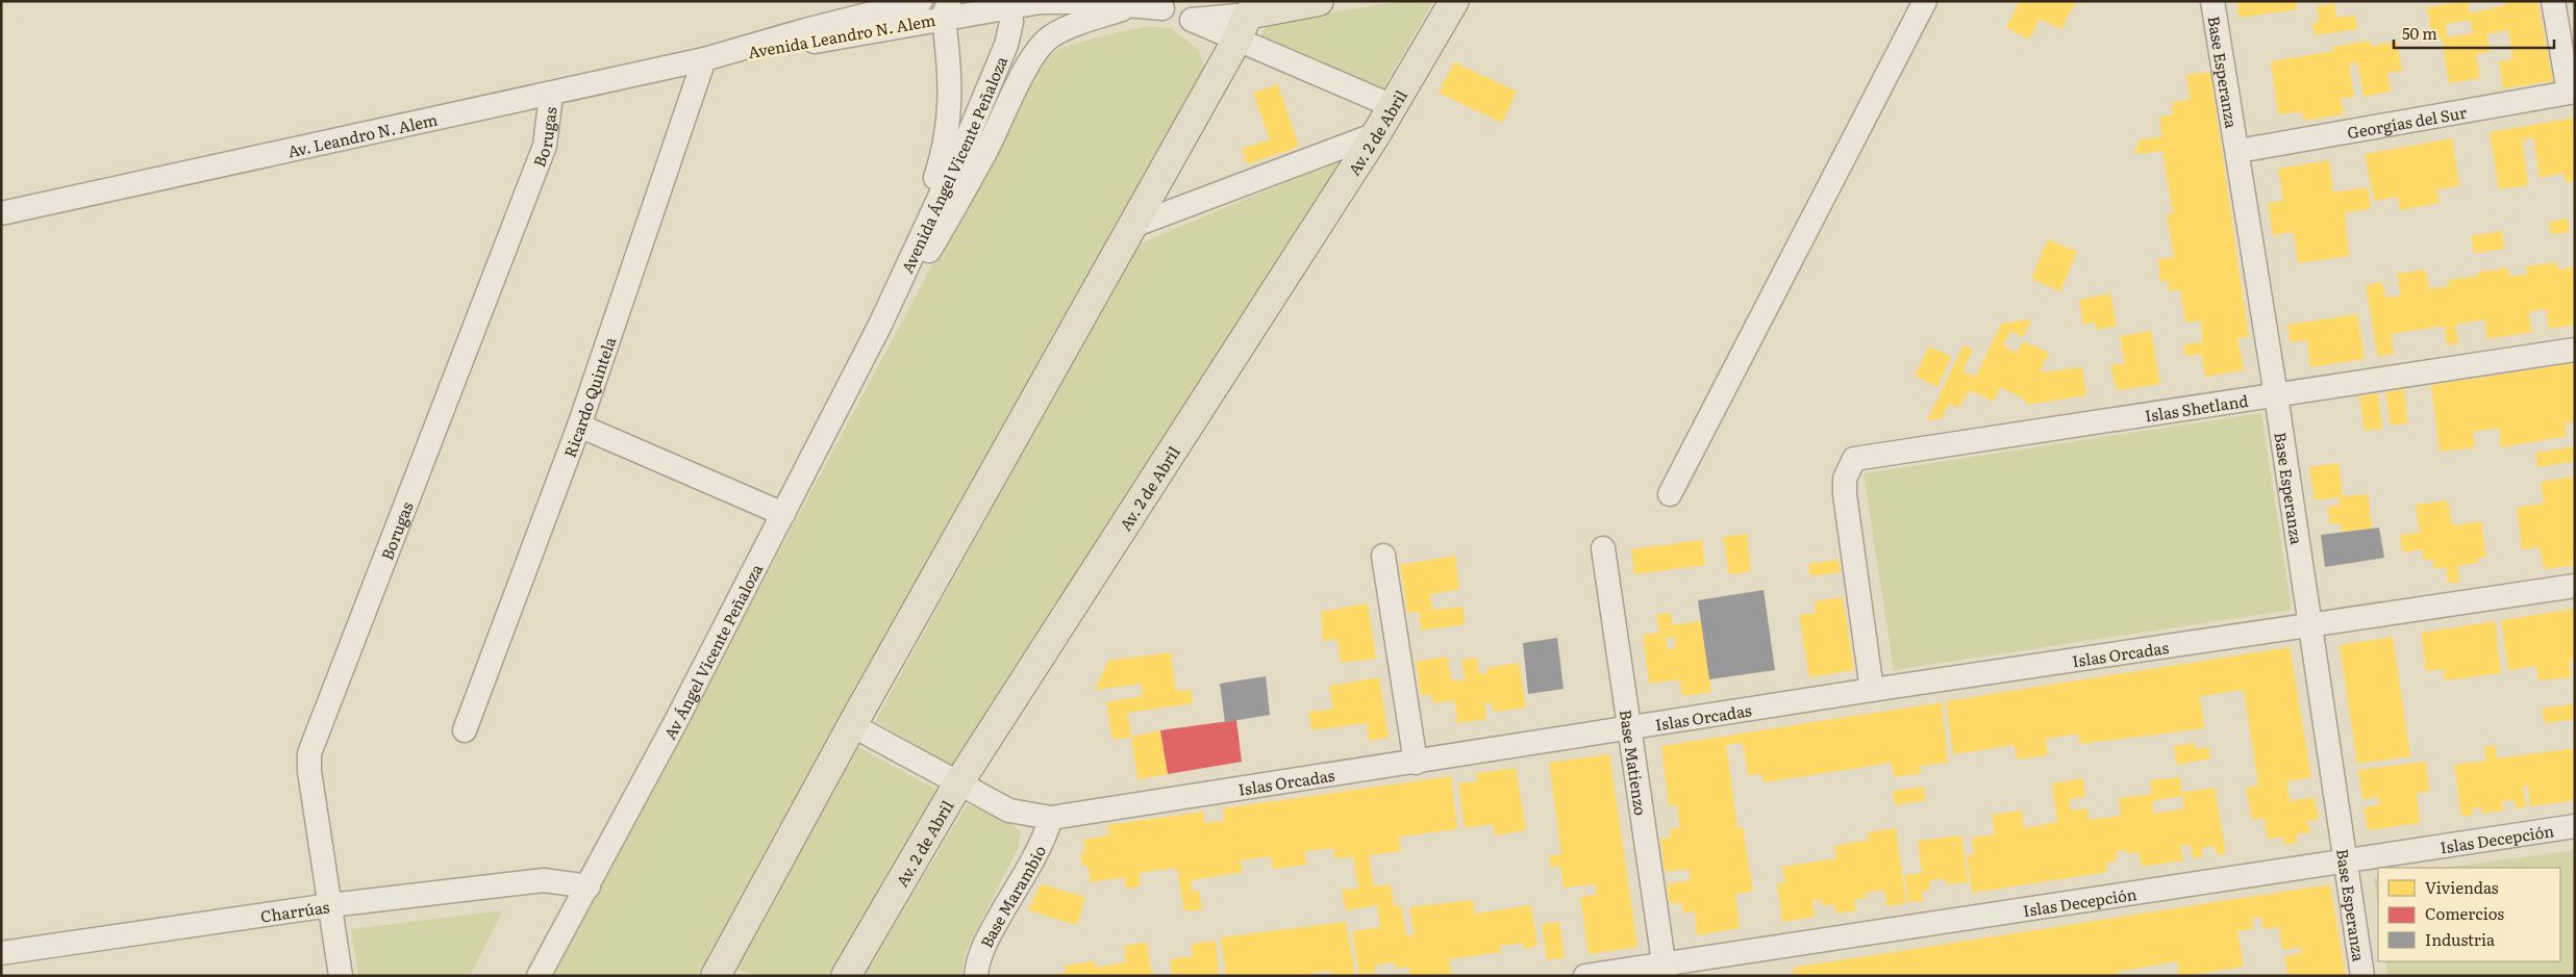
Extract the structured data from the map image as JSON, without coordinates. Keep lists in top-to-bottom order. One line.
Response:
{"streets":{"main road":["Av. 2 de Abril"],"street":["Avenida Leandro N. Alem","Base Esperanza","Georgias del Sur","Av. Leandro N. Alem","Borugas","Avenida Ángel Vicente Peñaloza","Ricardo Quintela","Islas Shetland","Av Ángel Vicente Peñaloza","Islas Orcadas","Base Matienzo","Islas Decepción","Base Marambio","Charrúas"]},"crossings":[["Avenida Leandro N. Alem","Av. Leandro N. Alem"],["Avenida Leandro N. Alem","Avenida Ángel Vicente Peñaloza"],["Avenida Leandro N. Alem","Ricardo Quintela"],["Base Esperanza","Georgias del Sur"],["Base Esperanza","Islas Shetland"],["Base Esperanza","Islas Orcadas"],["Base Esperanza","Islas Decepción"],["Av. 2 de Abril","Islas Orcadas"],["Av. Leandro N. Alem","Borugas"],["Av. Leandro N. Alem","Ricardo Quintela"],["Borugas","Charrúas"],["Avenida Ángel Vicente Peñaloza","Av Ángel Vicente Peñaloza"],["Islas Shetland","Islas Orcadas"],["Av Ángel Vicente Peñaloza","Charrúas"],["Islas Orcadas","Base Matienzo"],["Islas Orcadas","Base Marambio"],["Base Matienzo","Islas Decepción"]],"legend":["Viviendas","Comercios","Industria"],"scale_bar":"50 m"}
